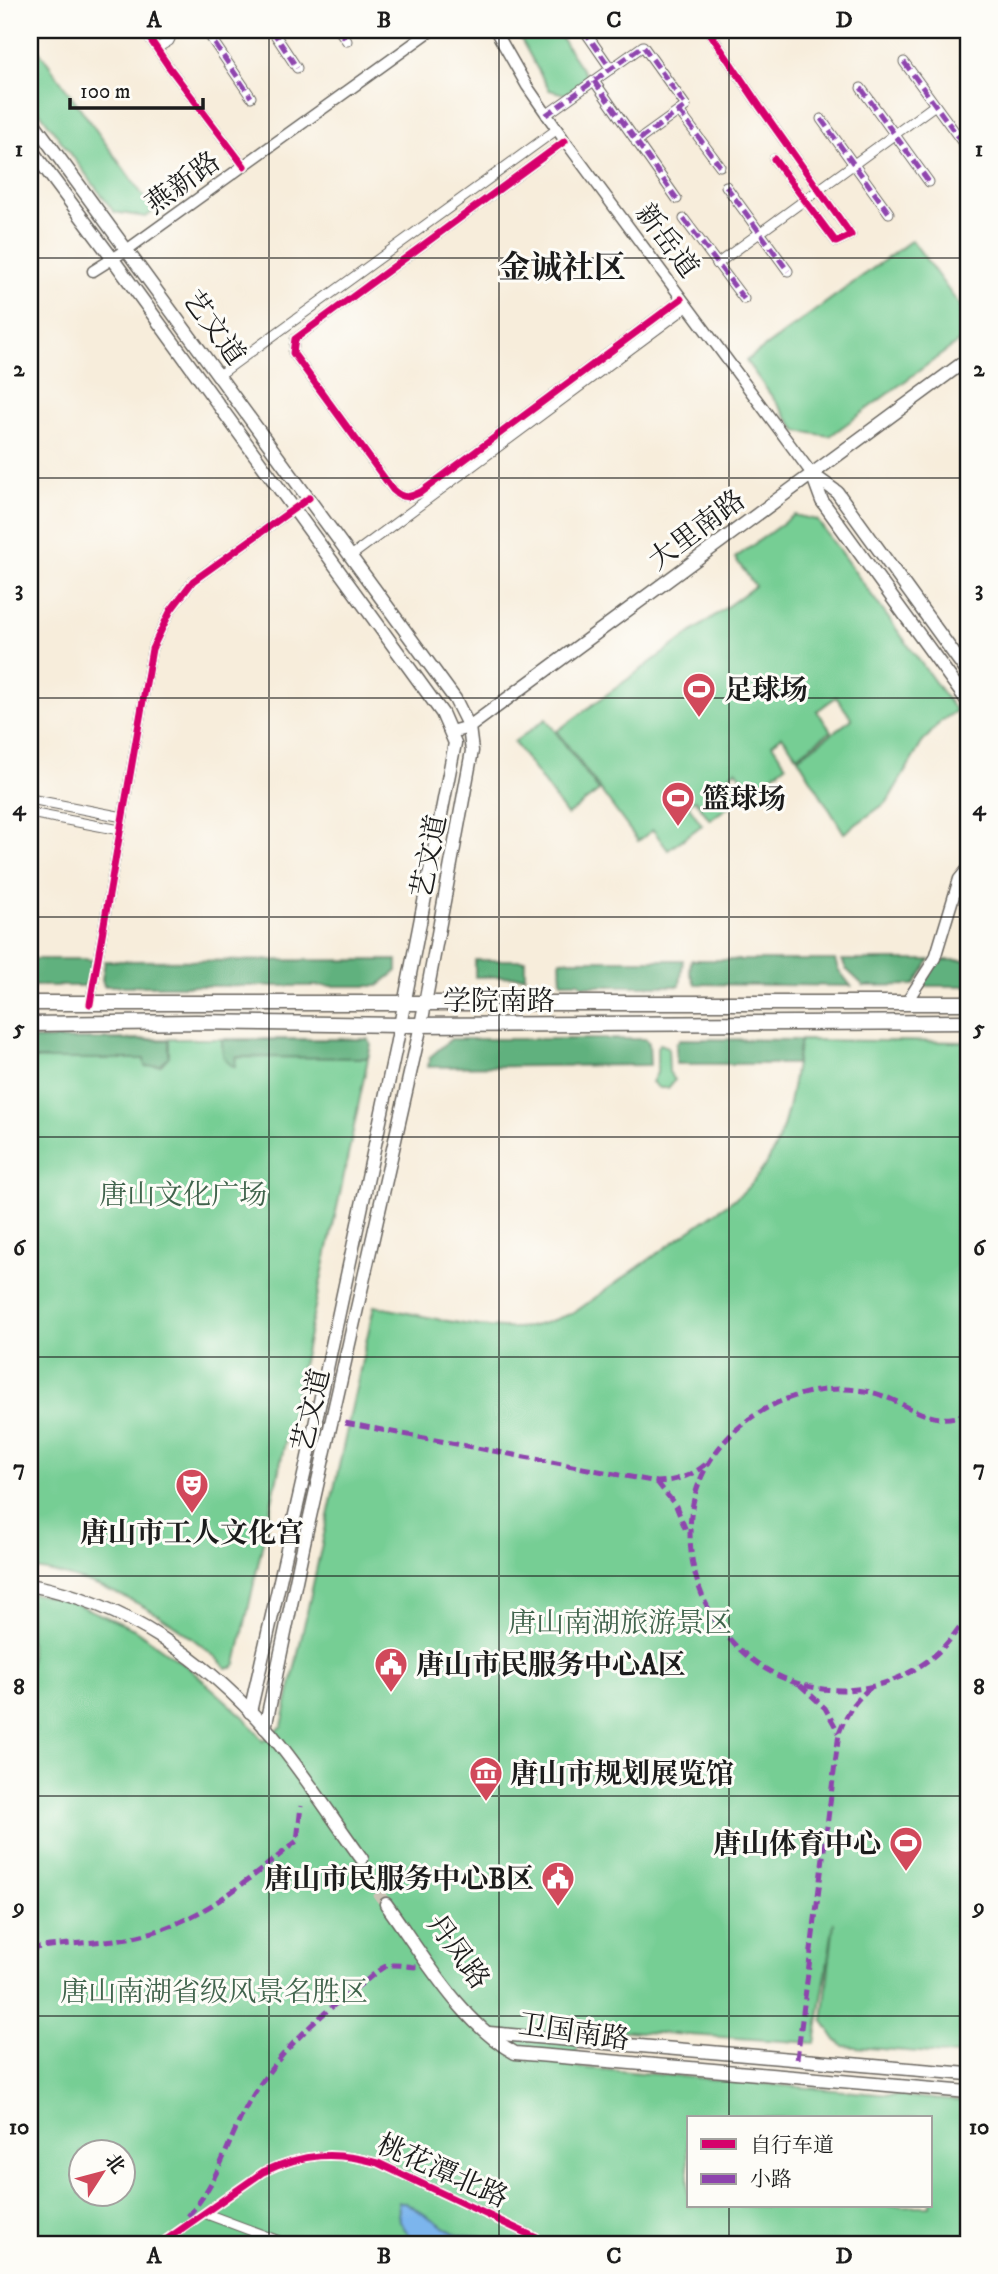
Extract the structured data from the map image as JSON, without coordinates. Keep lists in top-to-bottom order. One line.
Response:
{"streets":{"main road":["新岳道","艺文道","大里南路","学院南路","丹凤路","卫国南路"],"street":["燕新路","桃花潭北路"]},"crossings":[["燕新路","艺文道"],["新岳道","大里南路"],["艺文道","大里南路"],["艺文道","学院南路"],["丹凤路","卫国南路"]],"districts":["金诚社区"],"parks":["唐山文化广场","唐山南湖旅游景区","唐山南湖省级风景名胜区"],"places":{"sports":["足球场","篮球场","唐山体育中心"],"theatre":["唐山市工人文化宫"],"public building":["唐山市民服务中心A区","唐山市民服务中心B区"],"museum":["唐山市规划展览馆"]},"legend":["自行车道","小路"],"scale_bar":"100 m","north":"top right","grid":{"columns":["A","B","C","D"],"rows":["1","2","3","4","5","6","7","8","9","10"]}}
